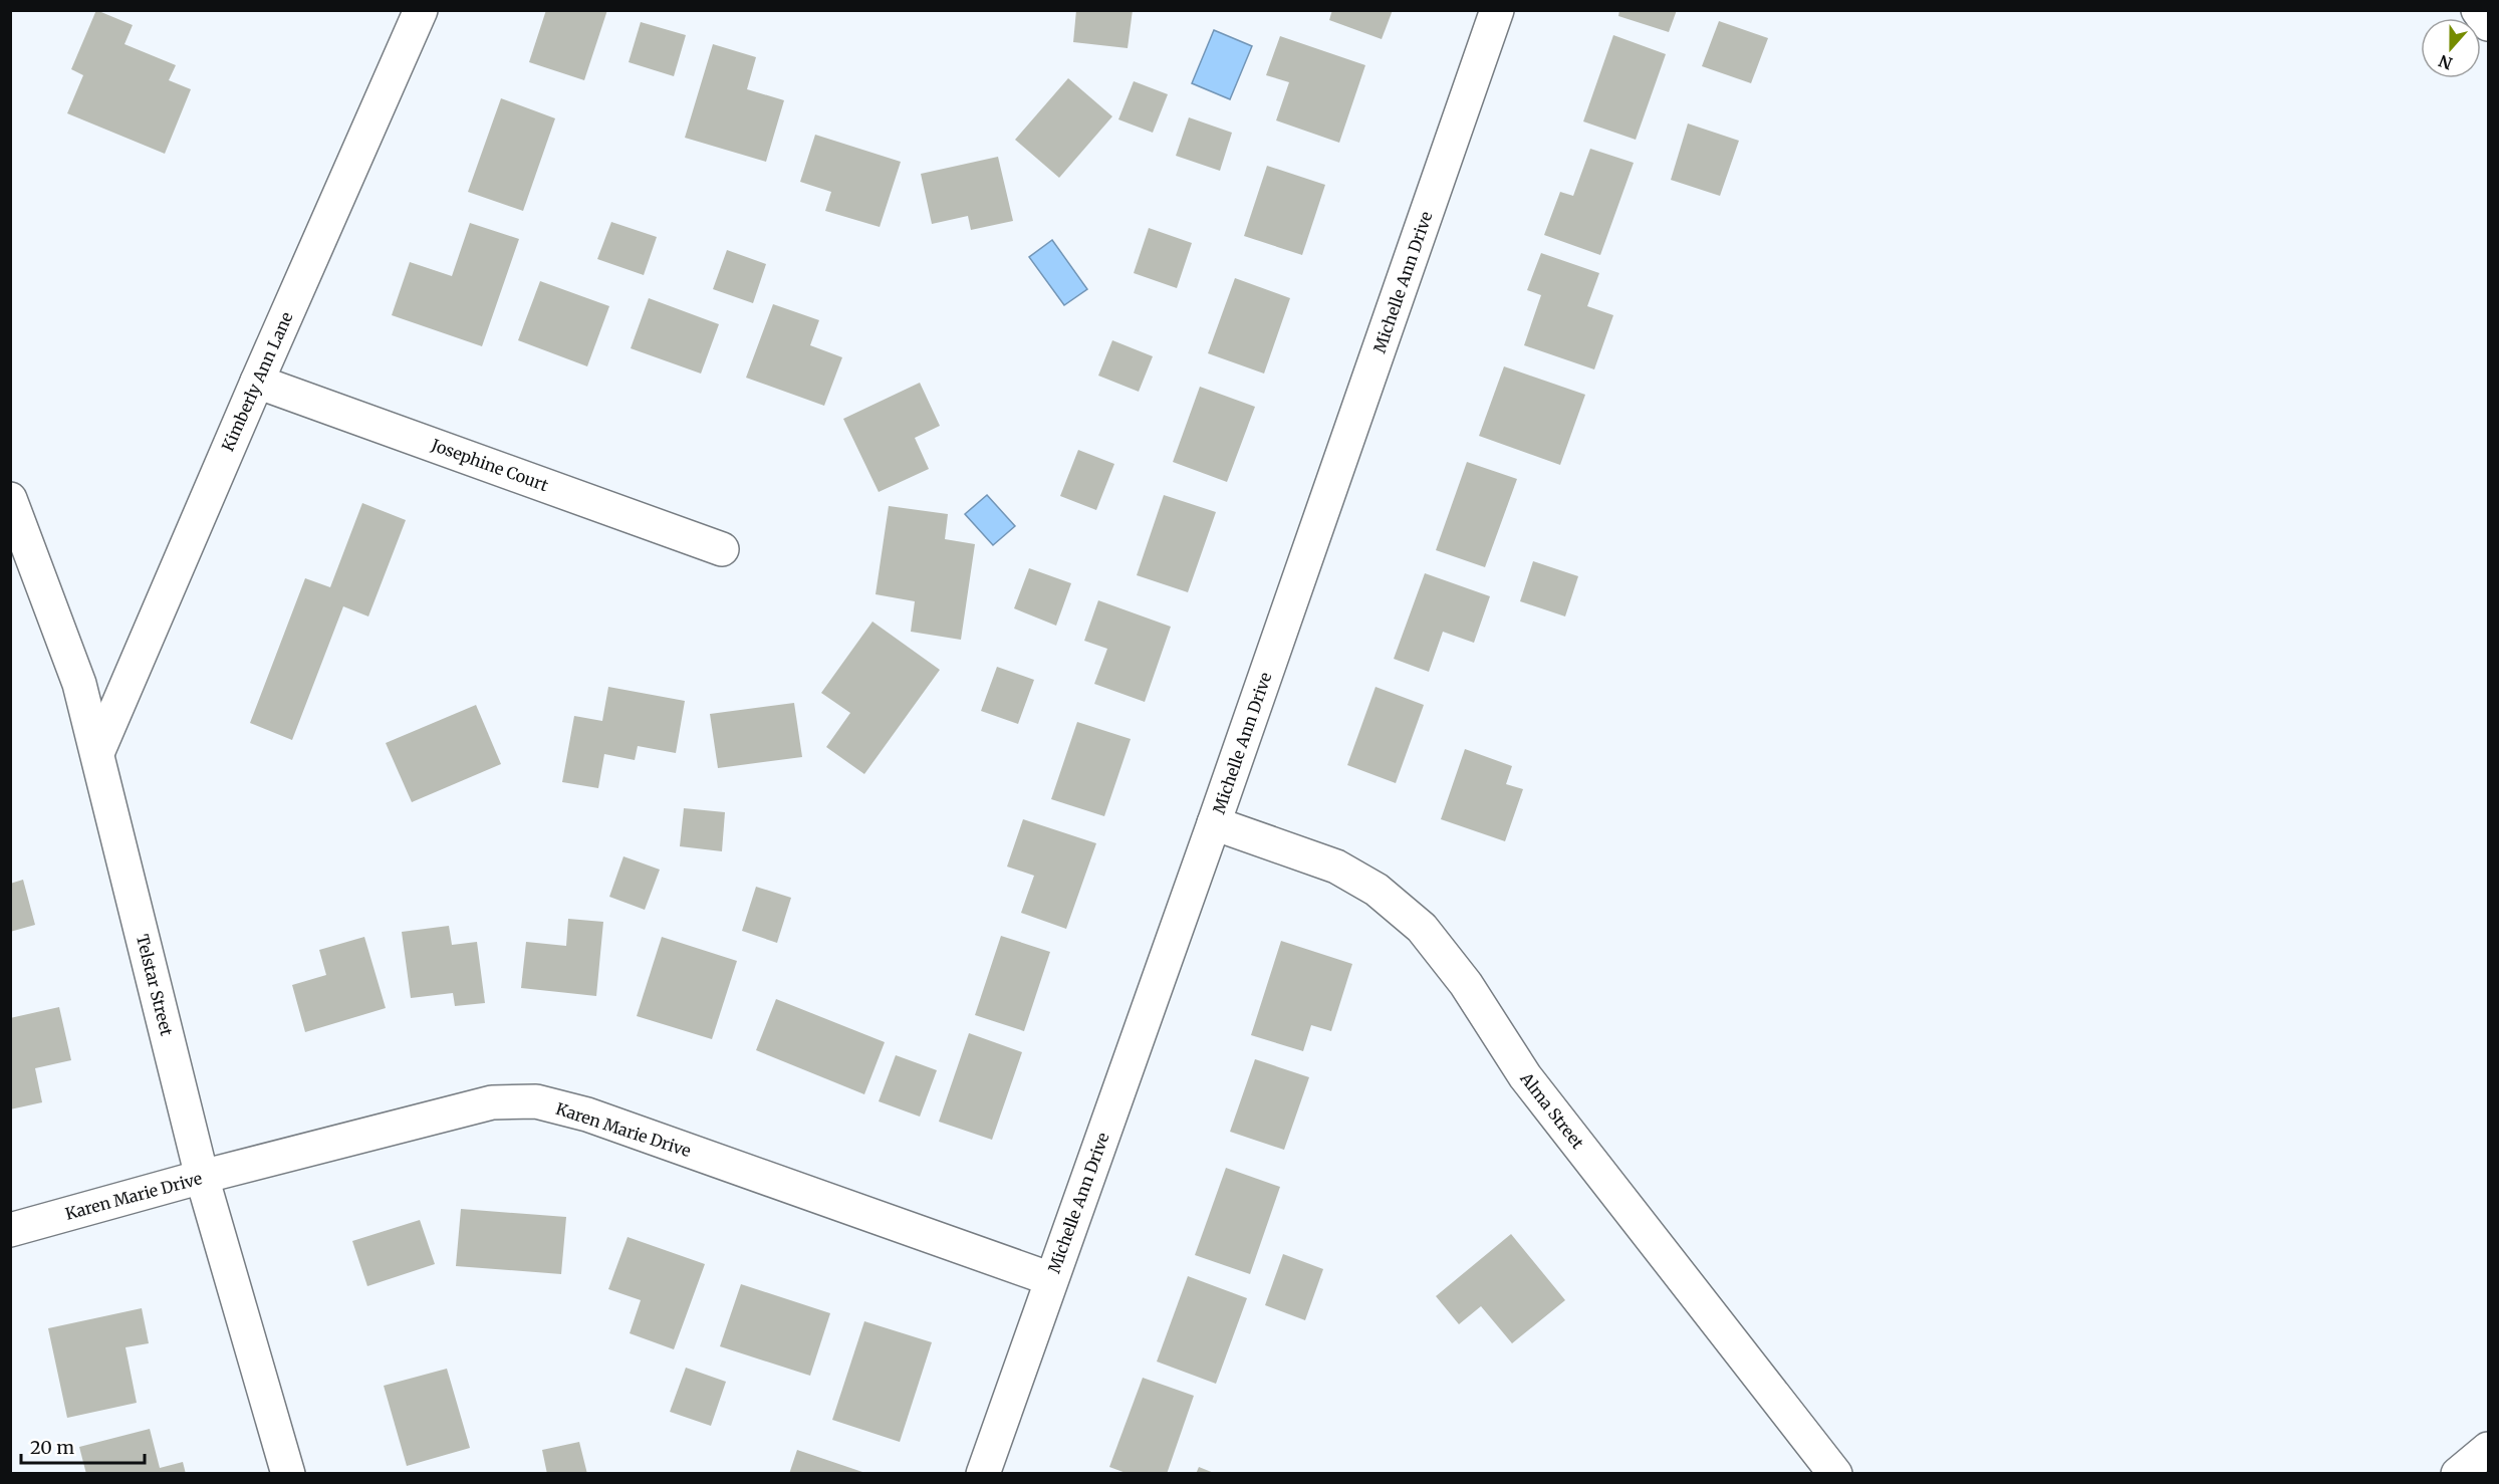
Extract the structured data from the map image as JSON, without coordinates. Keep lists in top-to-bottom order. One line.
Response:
{"streets":{"street":["Michelle Ann Drive","Kimberly Ann Lane","Josephine Court","Telstar Street","Alma Street","Karen Marie Drive"]},"crossings":[["Michelle Ann Drive","Alma Street"],["Michelle Ann Drive","Karen Marie Drive"],["Kimberly Ann Lane","Josephine Court"],["Kimberly Ann Lane","Telstar Street"],["Telstar Street","Karen Marie Drive"]],"scale_bar":"20 m","north":"bottom"}
